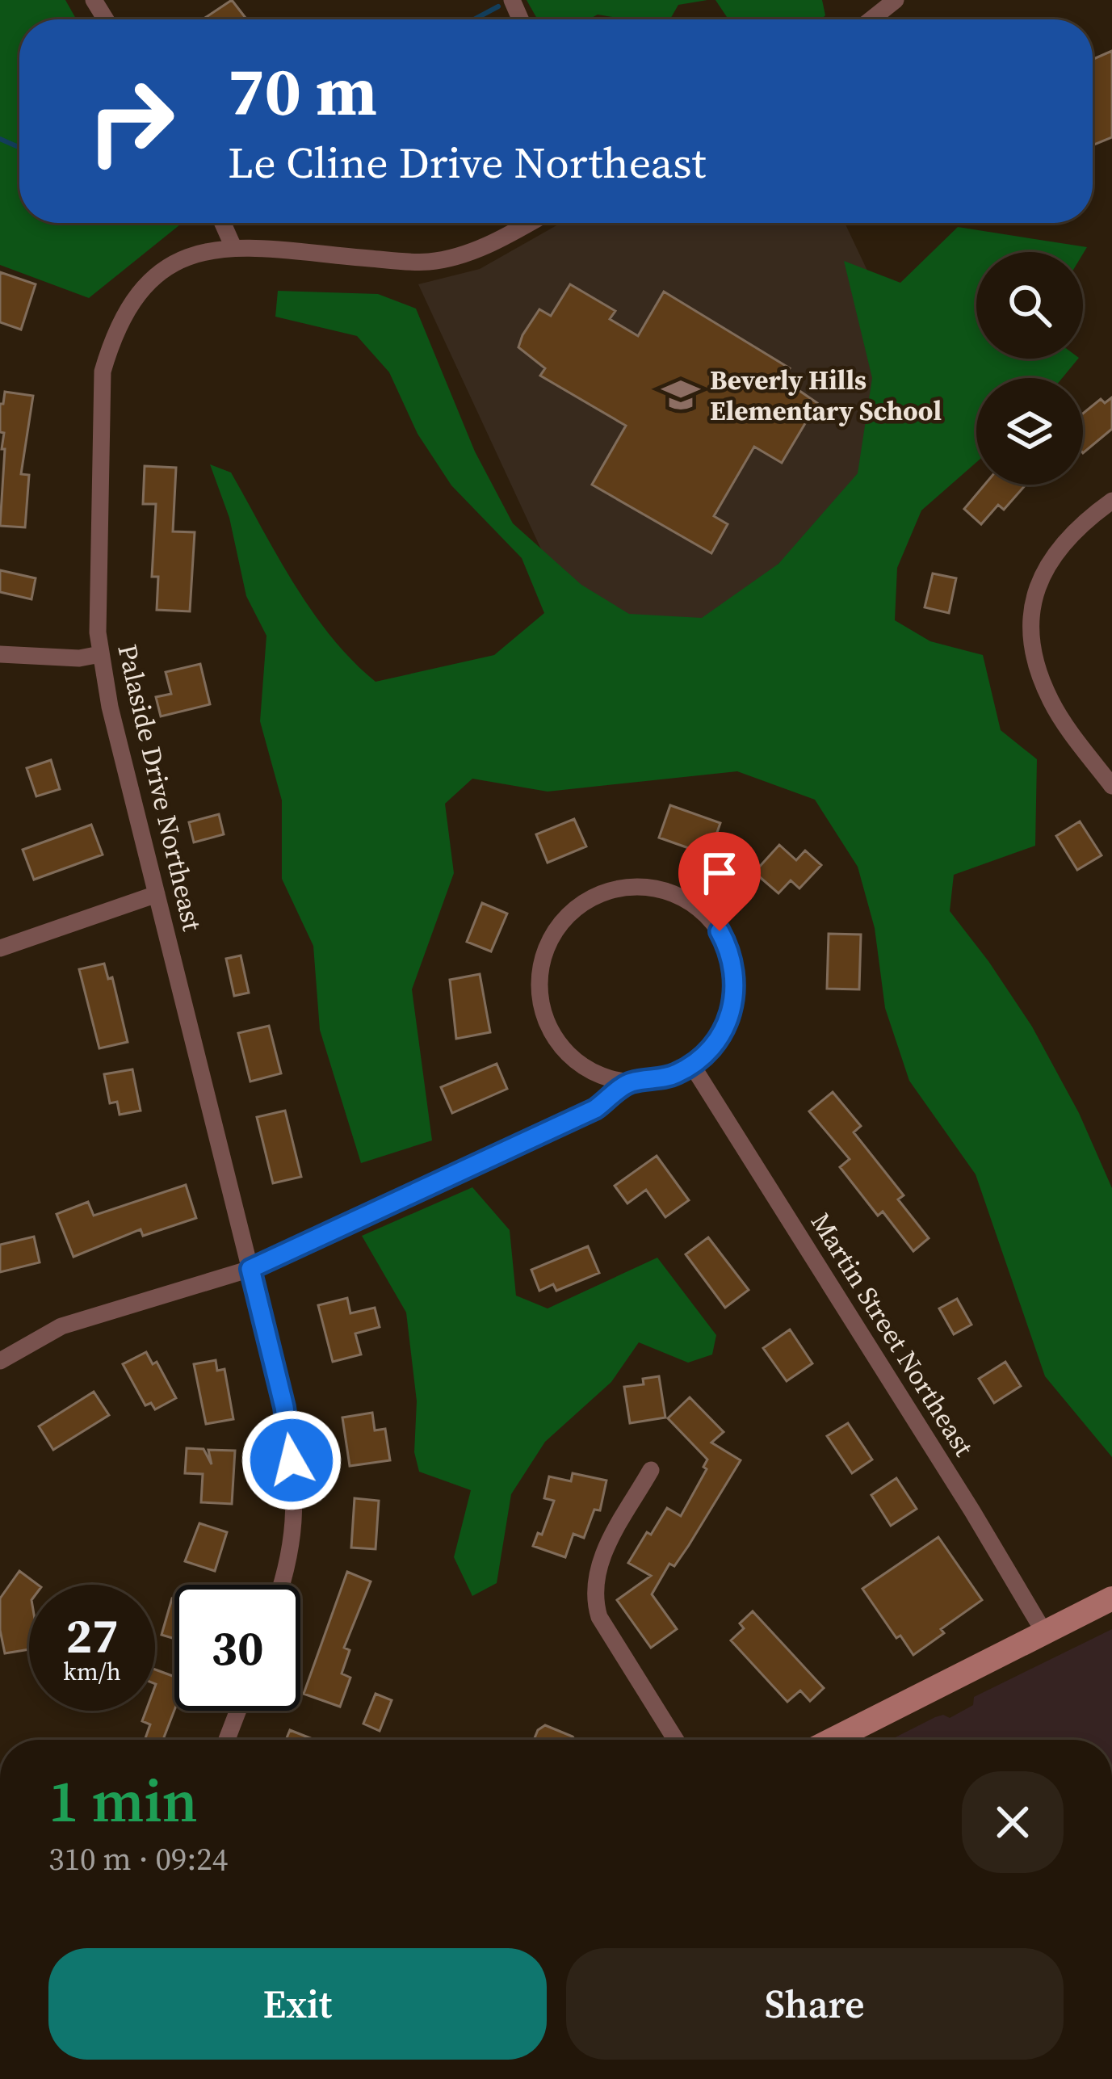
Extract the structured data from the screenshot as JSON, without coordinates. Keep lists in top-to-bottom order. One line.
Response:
{"streets":{"street":["Palaside Drive Northeast","Martin Street Northeast"]},"places":{"school or university":["Beverly Hills Elementary School"]},"page":{"turn":["70 m","Le Cline Drive Northeast"],"speed":"27 km/h","limit":"30","heading":["1 min","310 m · 09:24"],"buttons":["Exit","Share"]}}
